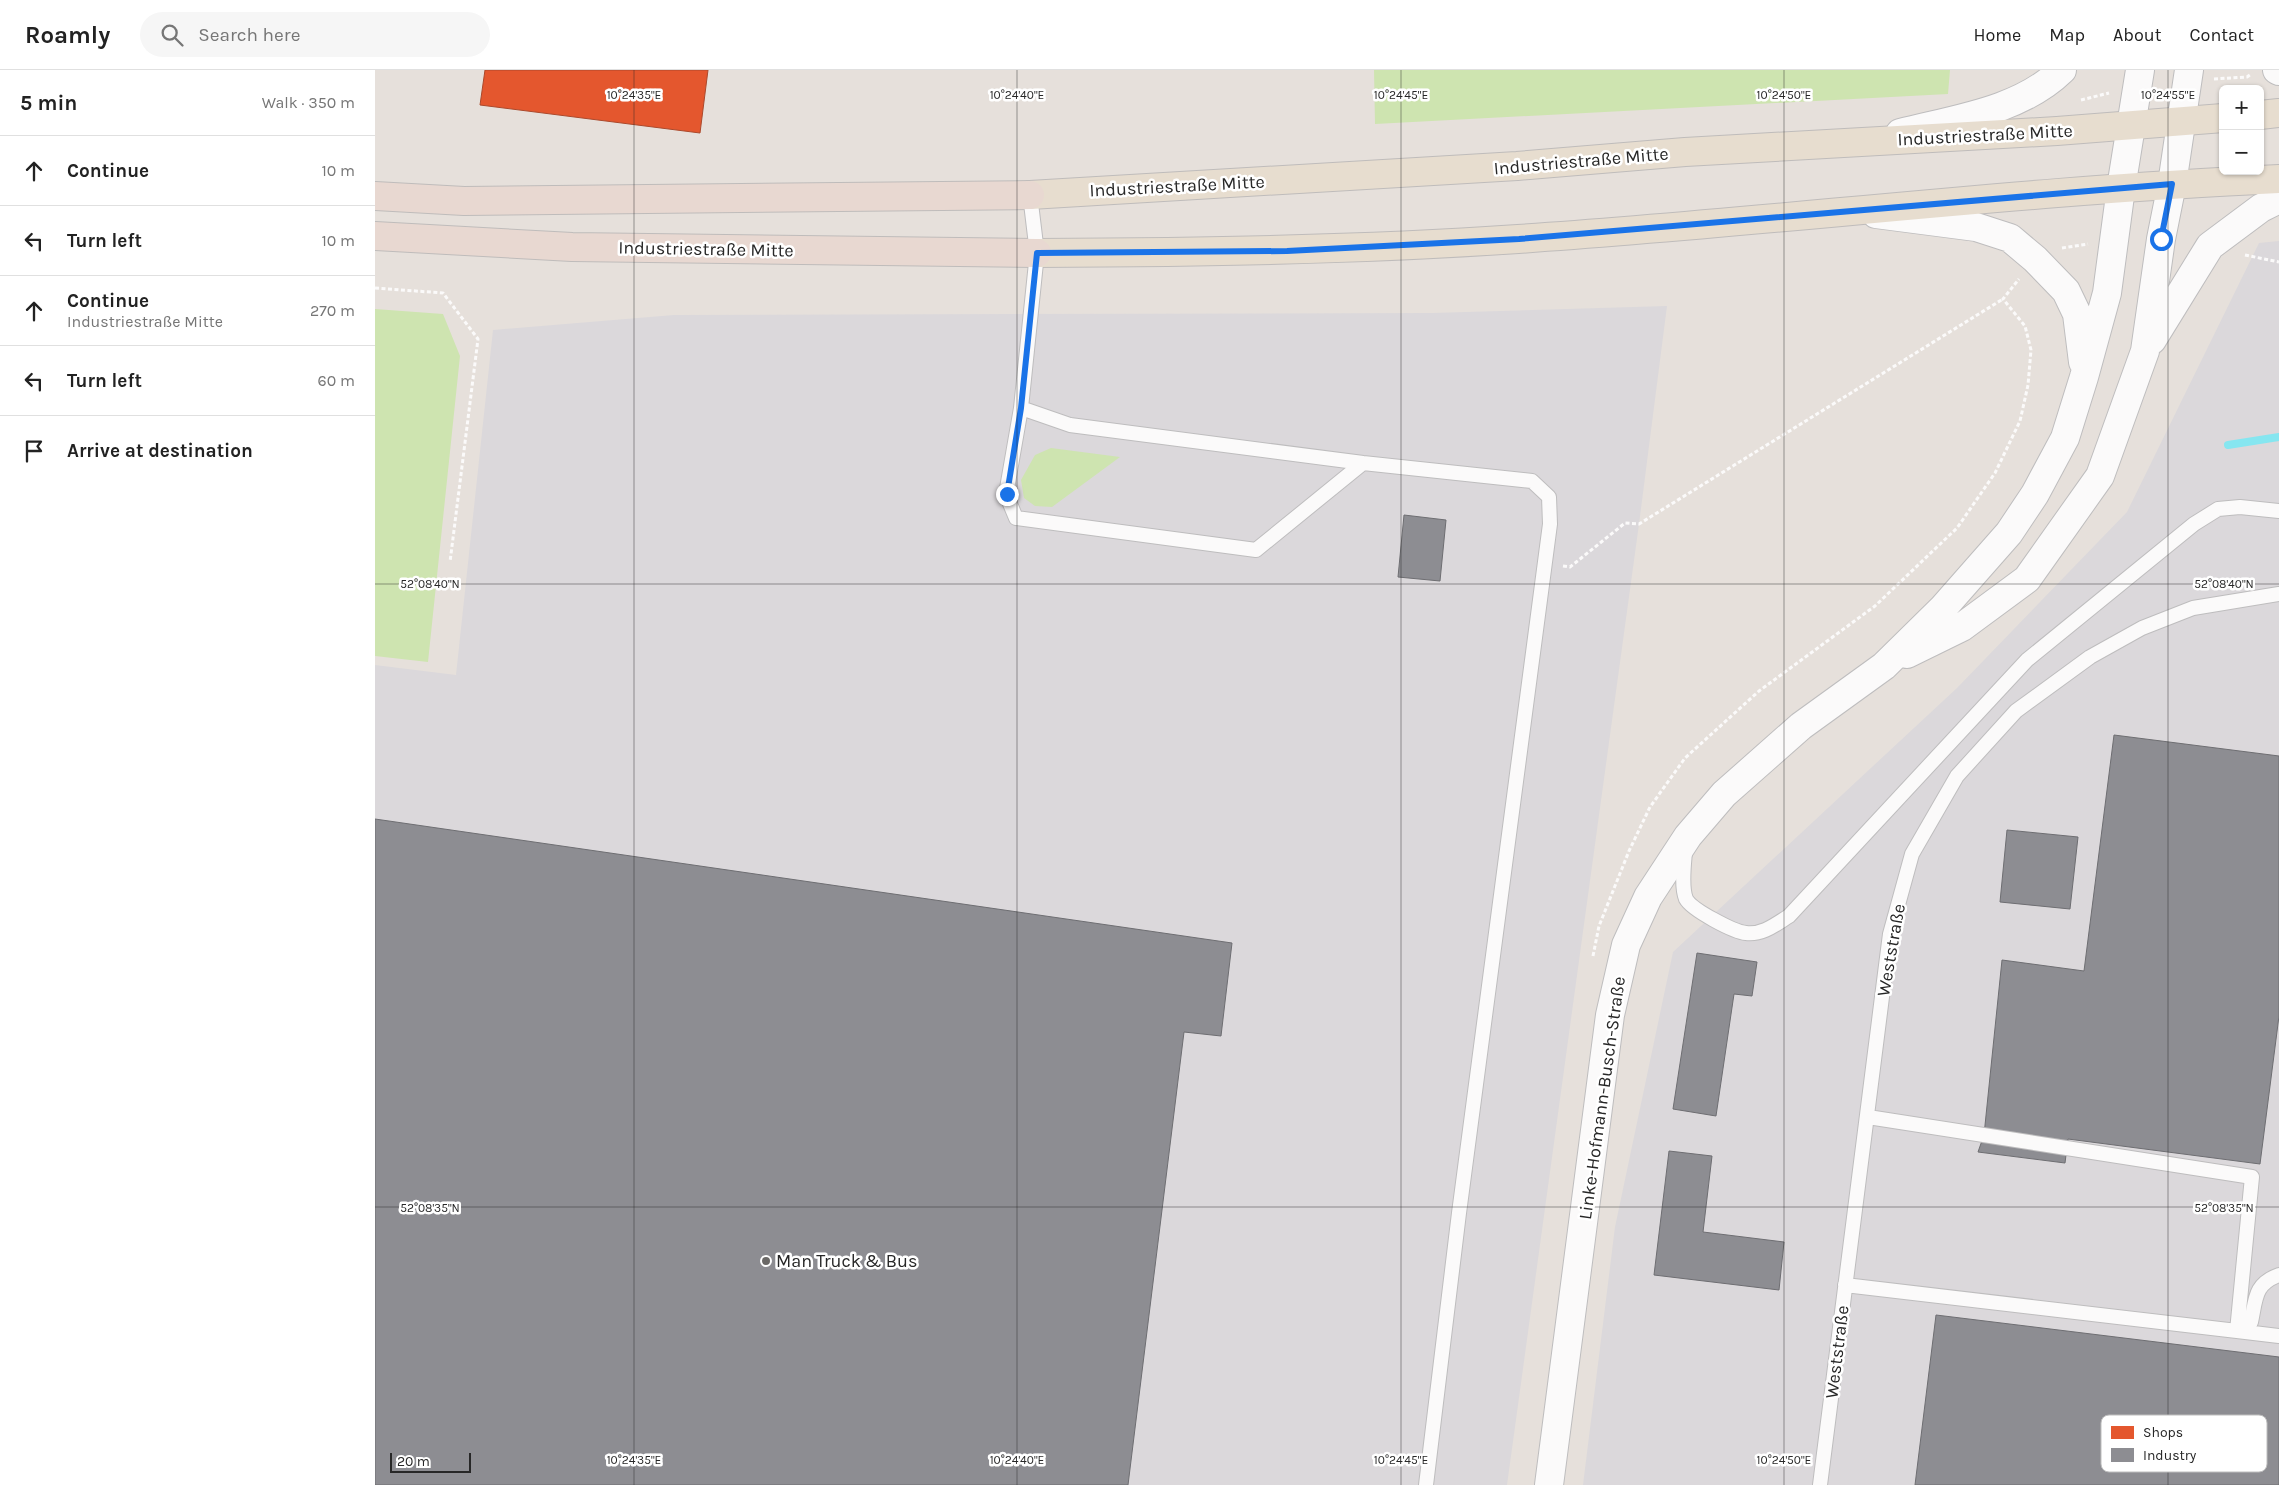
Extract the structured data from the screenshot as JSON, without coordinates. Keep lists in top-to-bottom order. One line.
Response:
{"streets":{"highway":["Industriestraße Mitte"],"street":["Linke-Hofmann-Busch-Straße"],"lane":["Weststraße"]},"crossings":[["Industriestraße Mitte","Linke-Hofmann-Busch-Straße"]],"places":["Man Truck & Bus"],"legend":["Shops","Industry"],"scale_bar":"20 m","page":{"header":"Roamly","search":"Search here","nav":["Home","Map","About","Contact"],"heading":["5 min","Walk · 350 m"],"map_buttons":["+","−"],"list":[["Continue","10 m"],["Turn left","10 m"],["Continue","Industriestraße Mitte","270 m"],["Turn left","60 m"],"Arrive at destination"],"scale":"20 m"},"coordinates":["10°24'35\"E","10°24'40\"E","10°24'45\"E","10°24'50\"E","10°24'55\"E","52°08'40\"N","52°08'35\"N"]}
